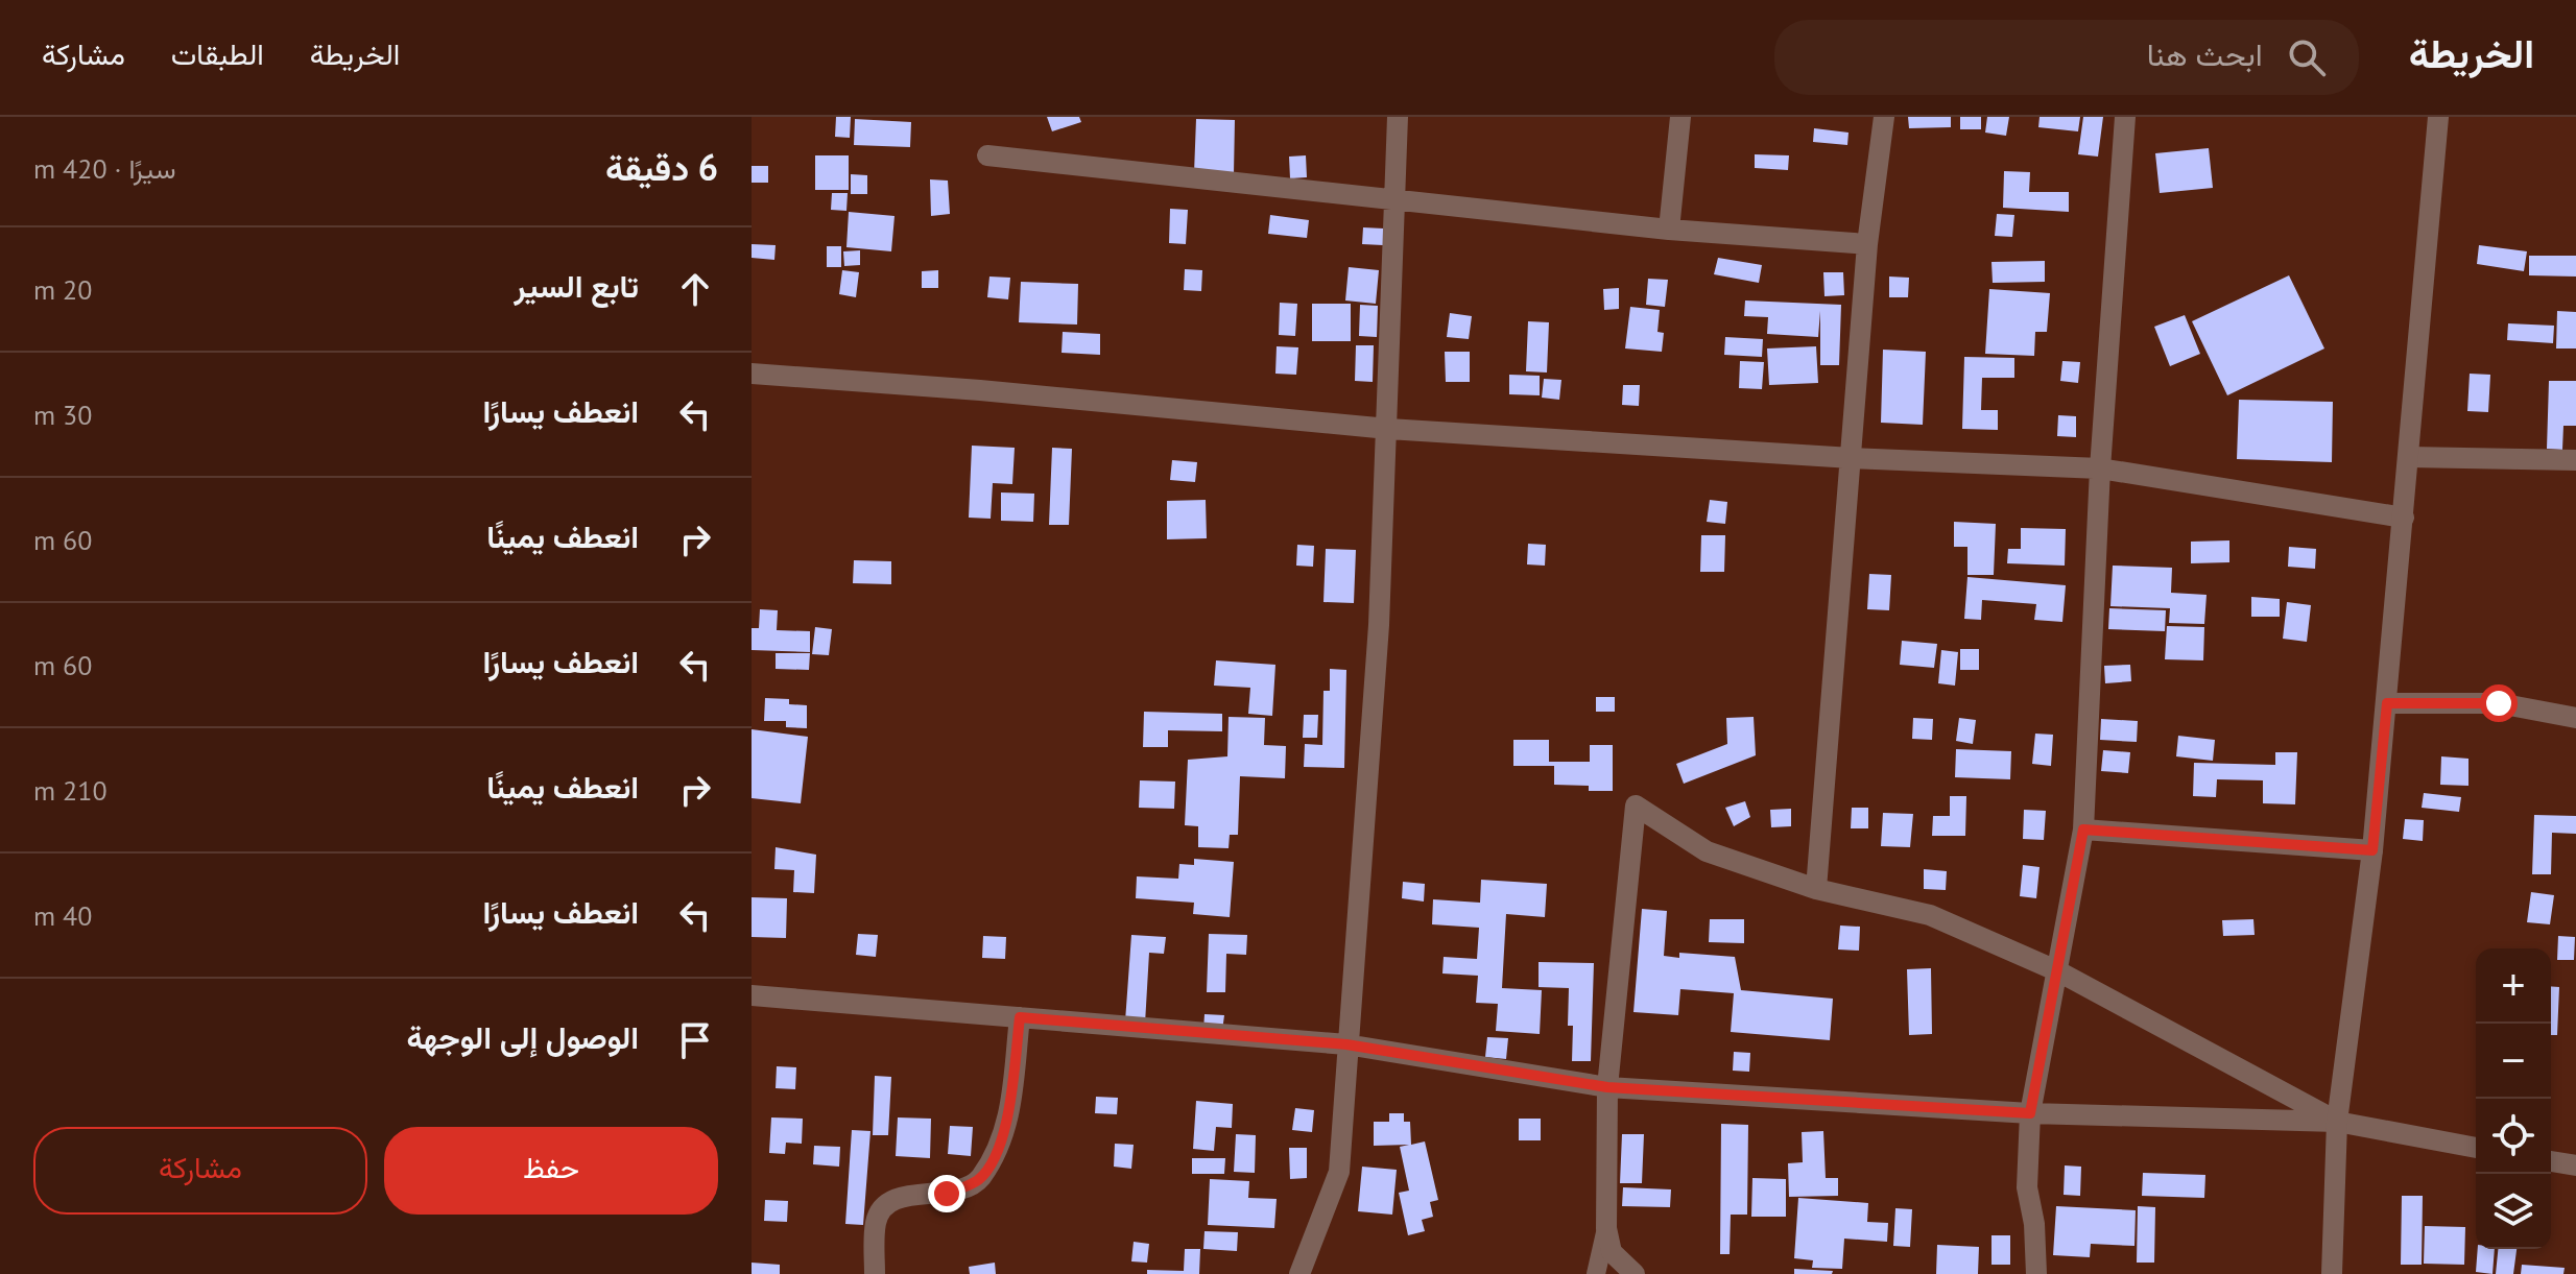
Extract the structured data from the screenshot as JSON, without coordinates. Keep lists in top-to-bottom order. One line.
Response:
{"page":{"header":"الخريطة","search":"ابحث هنا","nav":["الخريطة","الطبقات","مشاركة"],"heading":["6 دقيقة","سيرًا · 420 m"],"list":[["تابع السير","20 m"],["انعطف يسارًا","30 m"],["انعطف يمينًا","60 m"],["انعطف يسارًا","60 m"],["انعطف يمينًا","210 m"],["انعطف يسارًا","40 m"],"الوصول إلى الوجهة"],"map_buttons":["+","−"],"buttons":["حفظ","مشاركة"]}}
